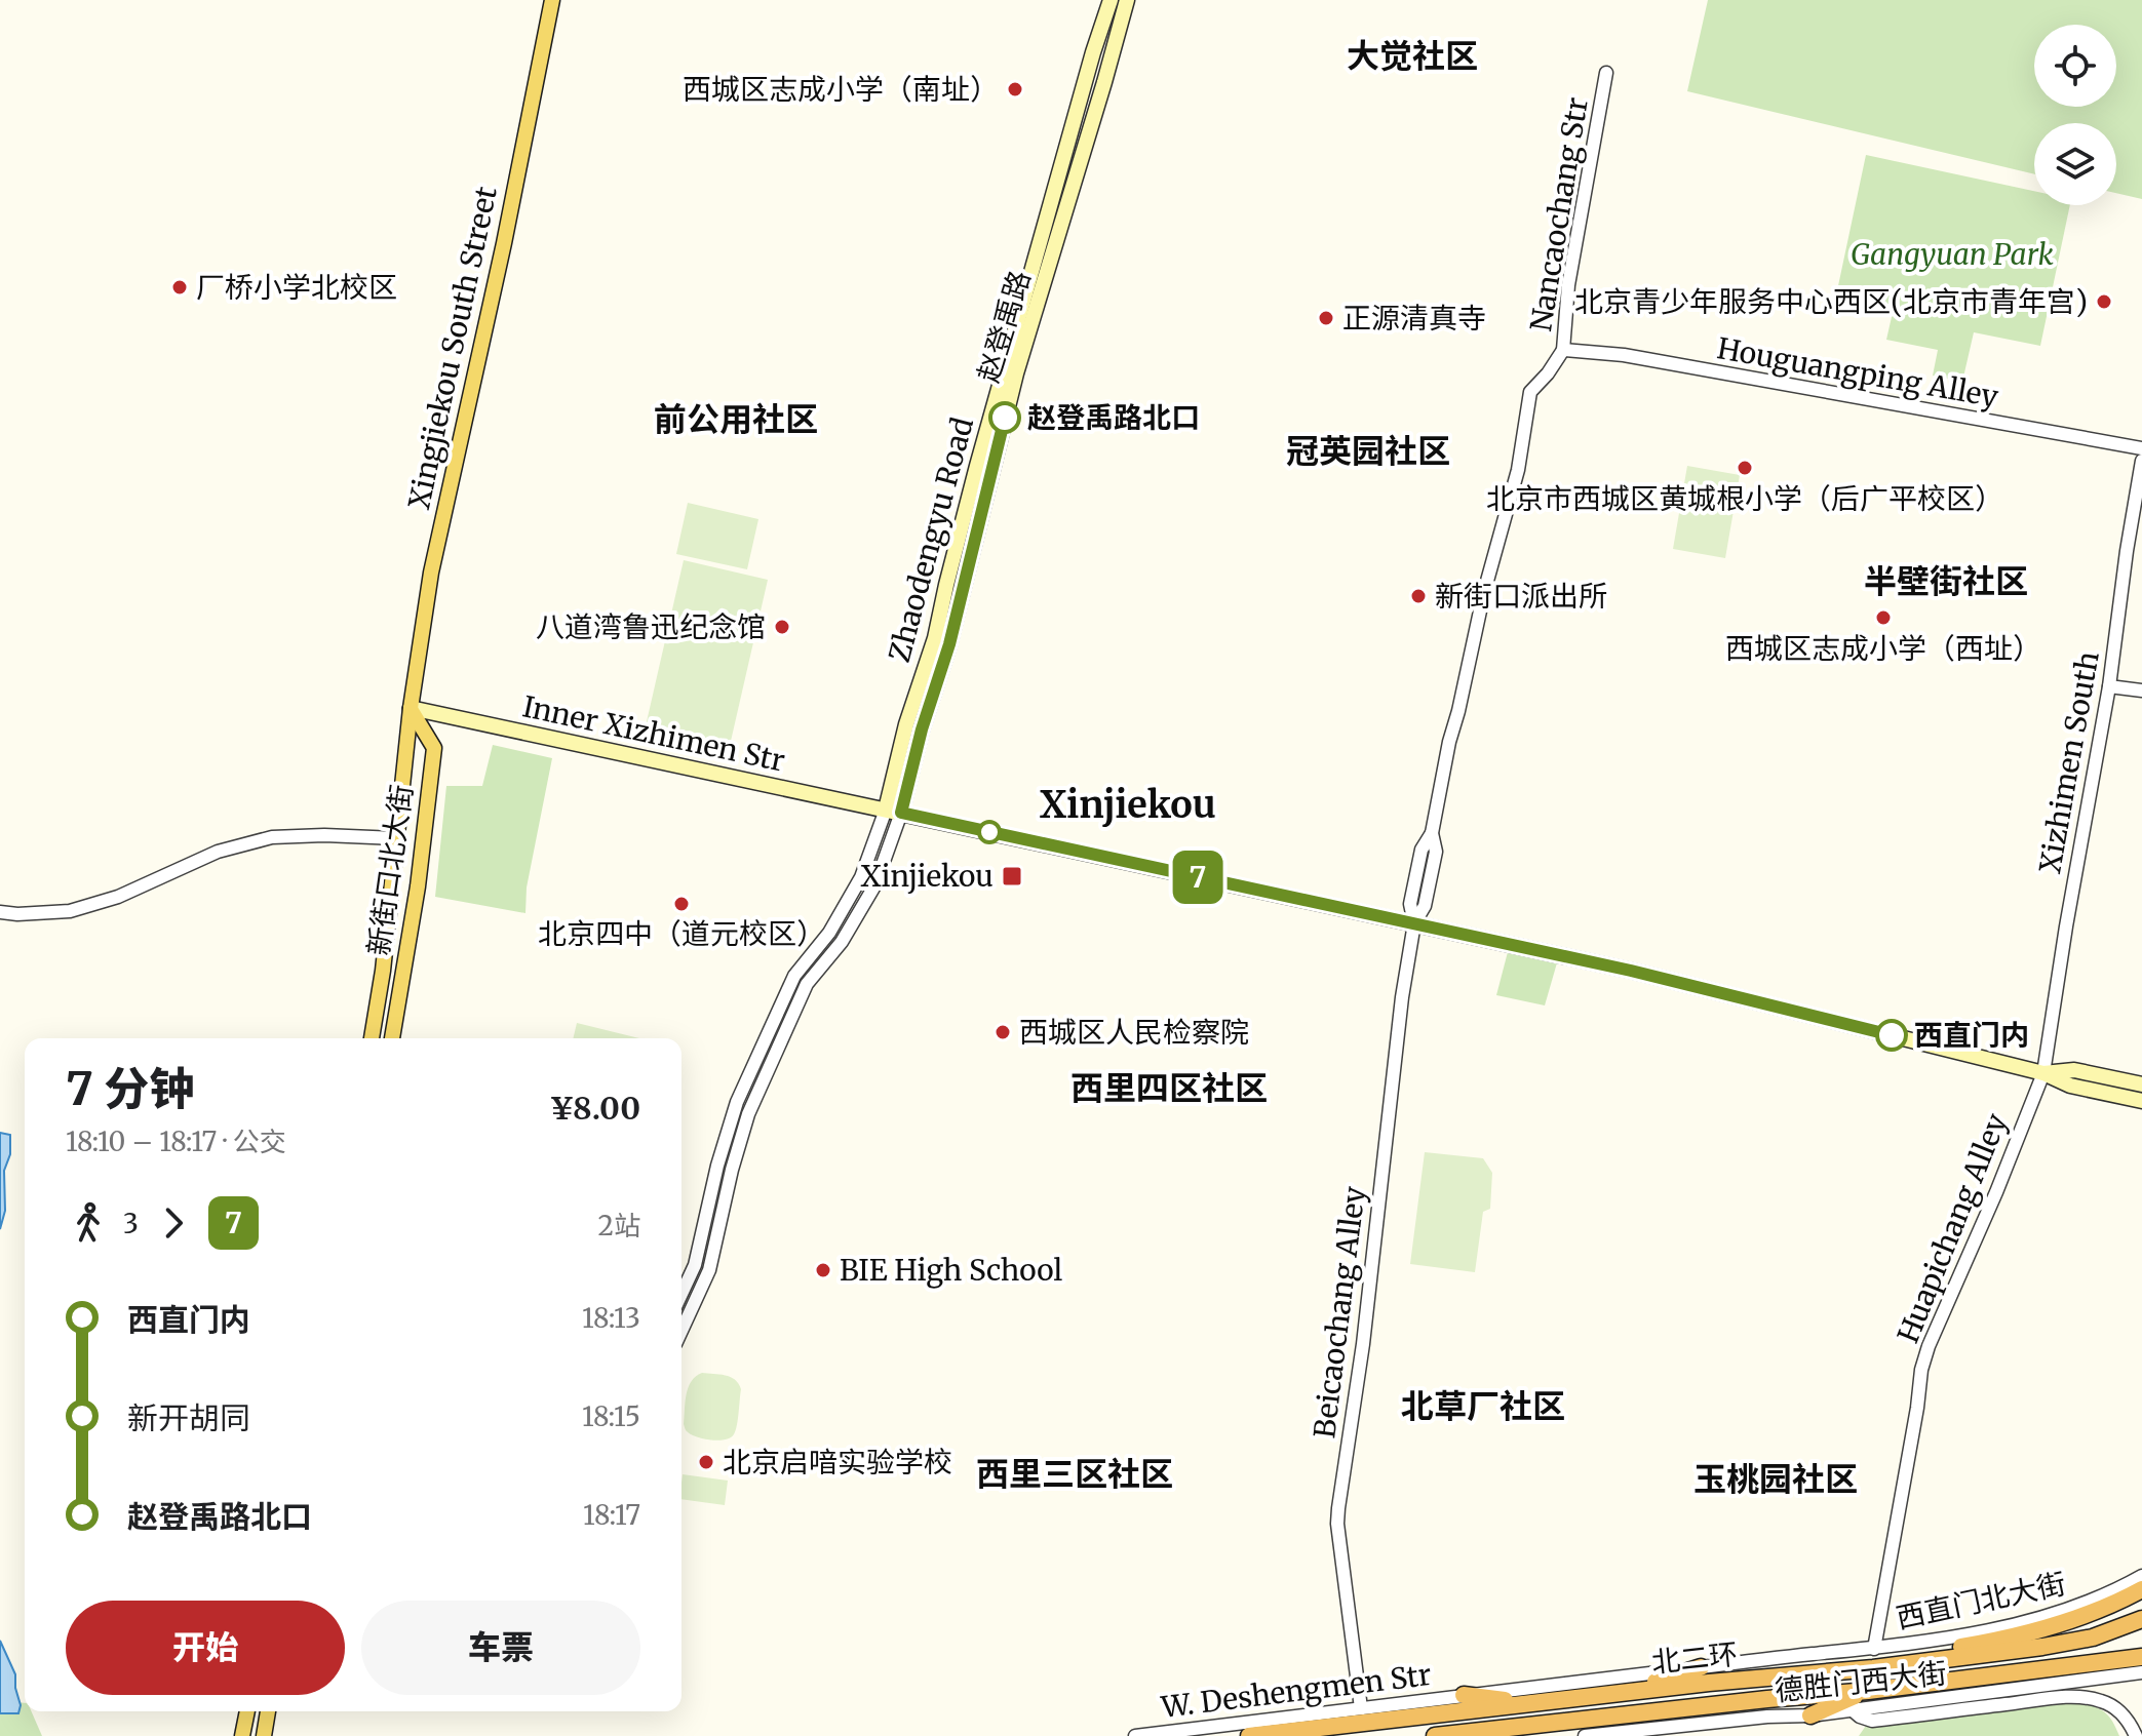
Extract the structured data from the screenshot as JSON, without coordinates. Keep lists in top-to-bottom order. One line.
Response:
{"streets":{"highway":["北二环"],"main road":["赵登禹路","Xingjiekou South Street","Zhaodengyu Road","Inner Xizhimen Str","新街口北大街"],"street":["Nancaochang Str","Houguangping Alley","Xizhimen South","Huapichang Alley","Beicaochang Alley","西直门北大街","德胜门西大街","W. Deshengmen Str"]},"crossings":[["Nancaochang Str","Houguangping Alley"],["Nancaochang Str","Inner Xizhimen Str"],["Nancaochang Str","Beicaochang Alley"],["赵登禹路","Zhaodengyu Road"],["赵登禹路","Inner Xizhimen Str"],["Xingjiekou South Street","Inner Xizhimen Str"],["Xingjiekou South Street","新街口北大街"],["Zhaodengyu Road","Inner Xizhimen Str"],["Inner Xizhimen Str","新街口北大街"],["Inner Xizhimen Str","Beicaochang Alley"],["Xizhimen South","Huapichang Alley"],["Huapichang Alley","西直门北大街"],["Huapichang Alley","德胜门西大街"],["Beicaochang Alley","W. Deshengmen Str"],["西直门北大街","德胜门西大街"],["德胜门西大街","W. Deshengmen Str"]],"districts":["大觉社区","前公用社区","冠英园社区","半壁街社区","Xinjiekou","西里四区社区","北草厂社区","西里三区社区","玉桃园社区"],"parks":["Gangyuan Park"],"places":{"other":["西城区志成小学（南址）","厂桥小学北校区","北京青少年服务中心西区(北京市青年宫)","正源清真寺","赵登禹路北口","北京市西城区黄城根小学（后广平校区）","新街口派出所","西城区志成小学（西址）","八道湾鲁迅纪念馆","北京四中（道元校区）","西城区人民检察院","西直门内","BIE High School","北京启喑实验学校"],"transit":["Xinjiekou"]},"lines":["bus line 7"],"page":{"on_map":"7","heading":["7 分钟","18:10 – 18:17 · 公交","¥8.00"],"legs":["3","7","2站"],"list":[{"name":"西直门内","value":"18:13"},{"name":"新开胡同","value":"18:15"},{"name":"赵登禹路北口","value":"18:17"}],"buttons":["开始","车票"]}}
